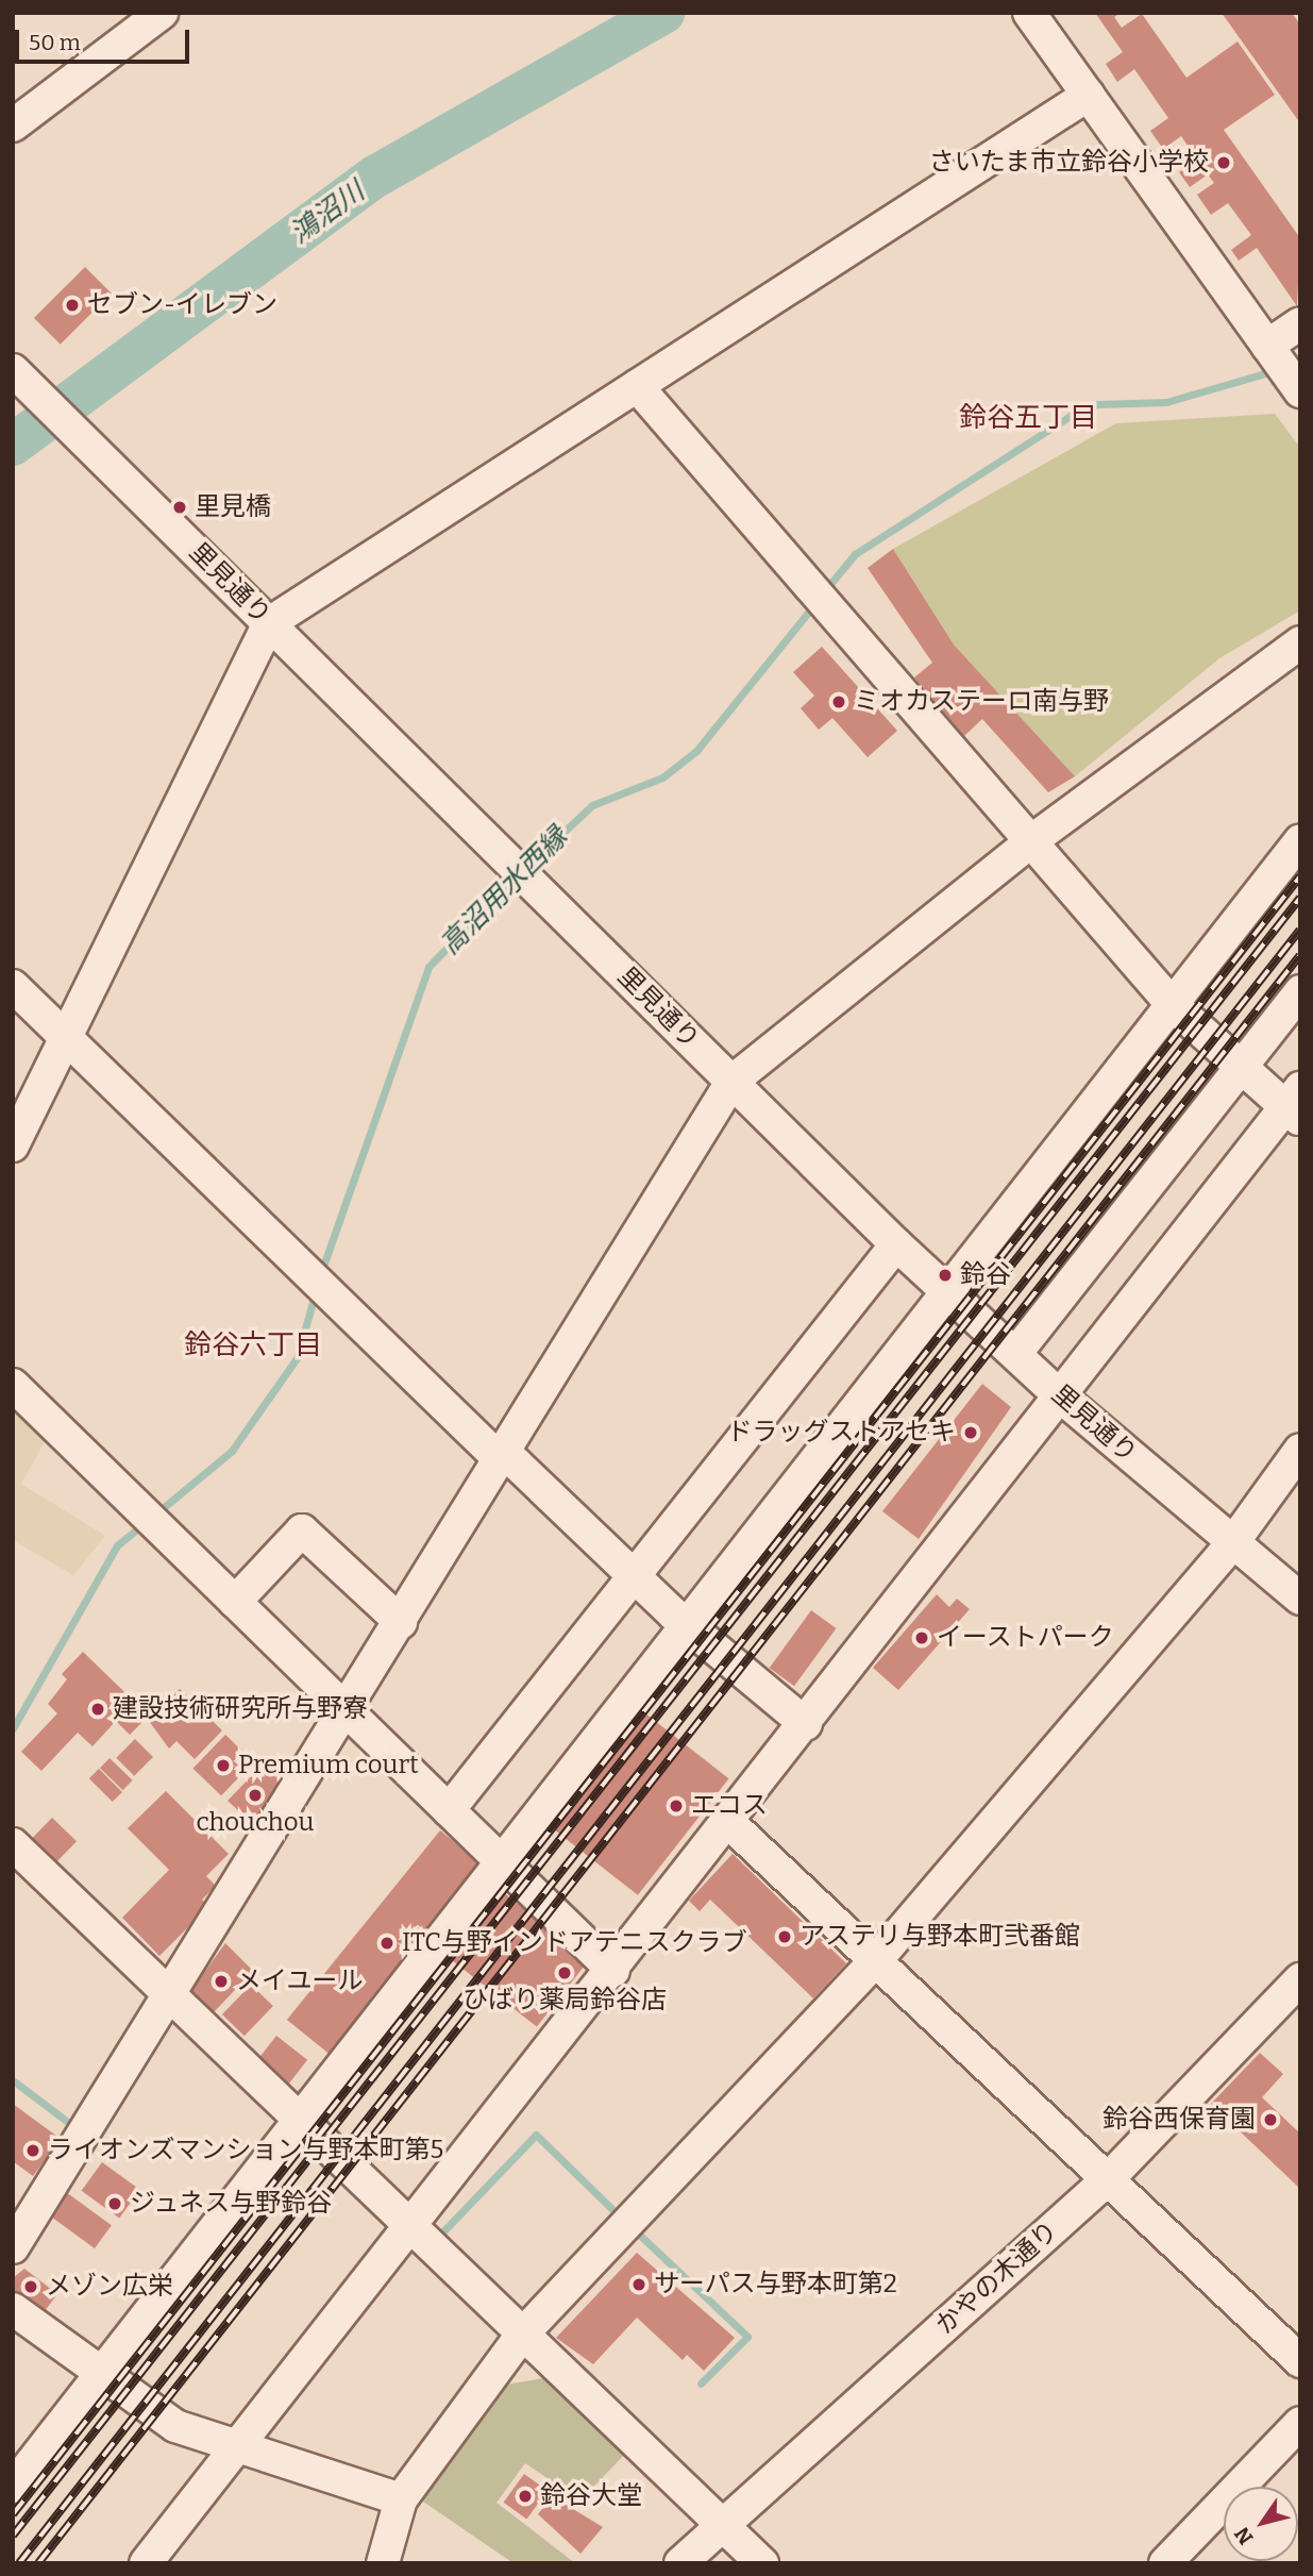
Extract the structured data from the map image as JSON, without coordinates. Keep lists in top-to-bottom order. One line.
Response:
{"streets":{"street":["里見通り","かやの木通り"]},"districts":["鈴谷五丁目","鈴谷六丁目"],"water":["鴻沼川","高沼用水西縁"],"places":["さいたま市立鈴谷小学校","セブン-イレブン","里見橋","ミオカステーロ南与野","鈴谷","ドラッグストアセキ","イーストパーク","建設技術研究所与野寮","Premium court","chouchou","エコス","アステリ与野本町弐番館","ITC与野インドアテニスクラブ","ひばり薬局鈴谷店","メイユール","鈴谷西保育園","ライオンズマンション与野本町第5","ジュネス与野鈴谷","サーパス与野本町第2","メゾン広栄","鈴谷大堂"],"scale_bar":"50 m","north":"bottom left"}
